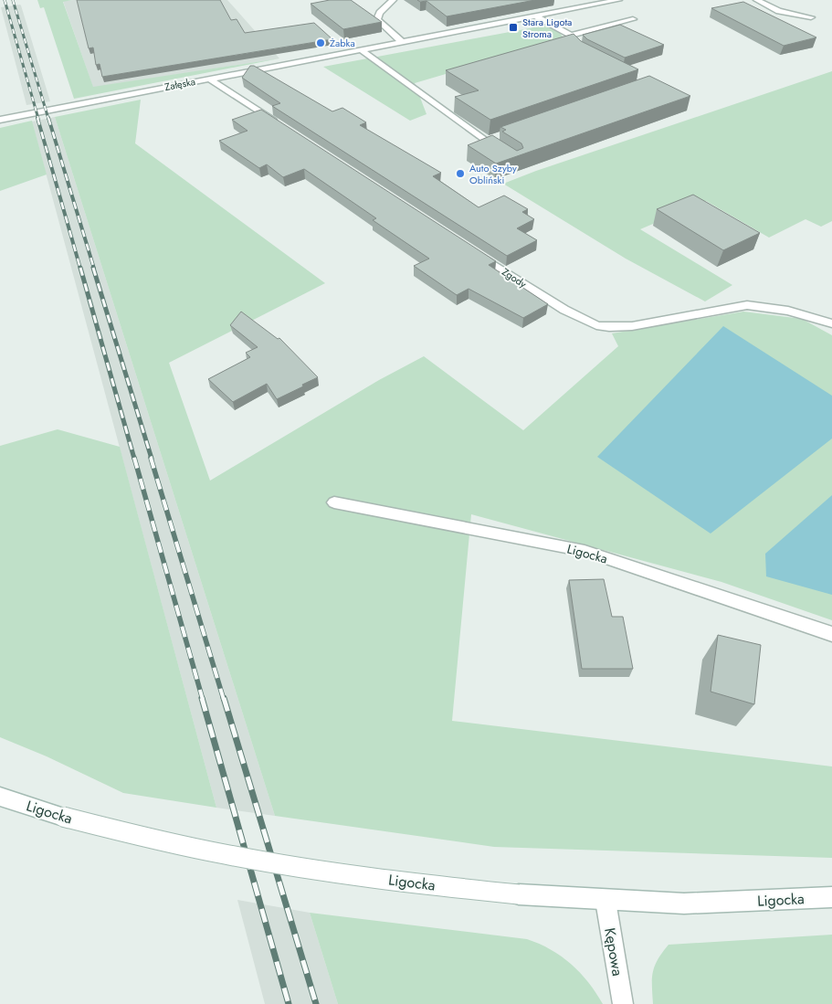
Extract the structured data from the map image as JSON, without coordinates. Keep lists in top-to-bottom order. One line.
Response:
{"streets":{"street":["Załęska","Zgody","Ligocka","Kępowa"]},"crossings":[["Ligocka","Kępowa"]],"places":{"transit":["Stara Ligota Stroma"],"other":["Żabka","Auto Szyby Obliński"]}}
